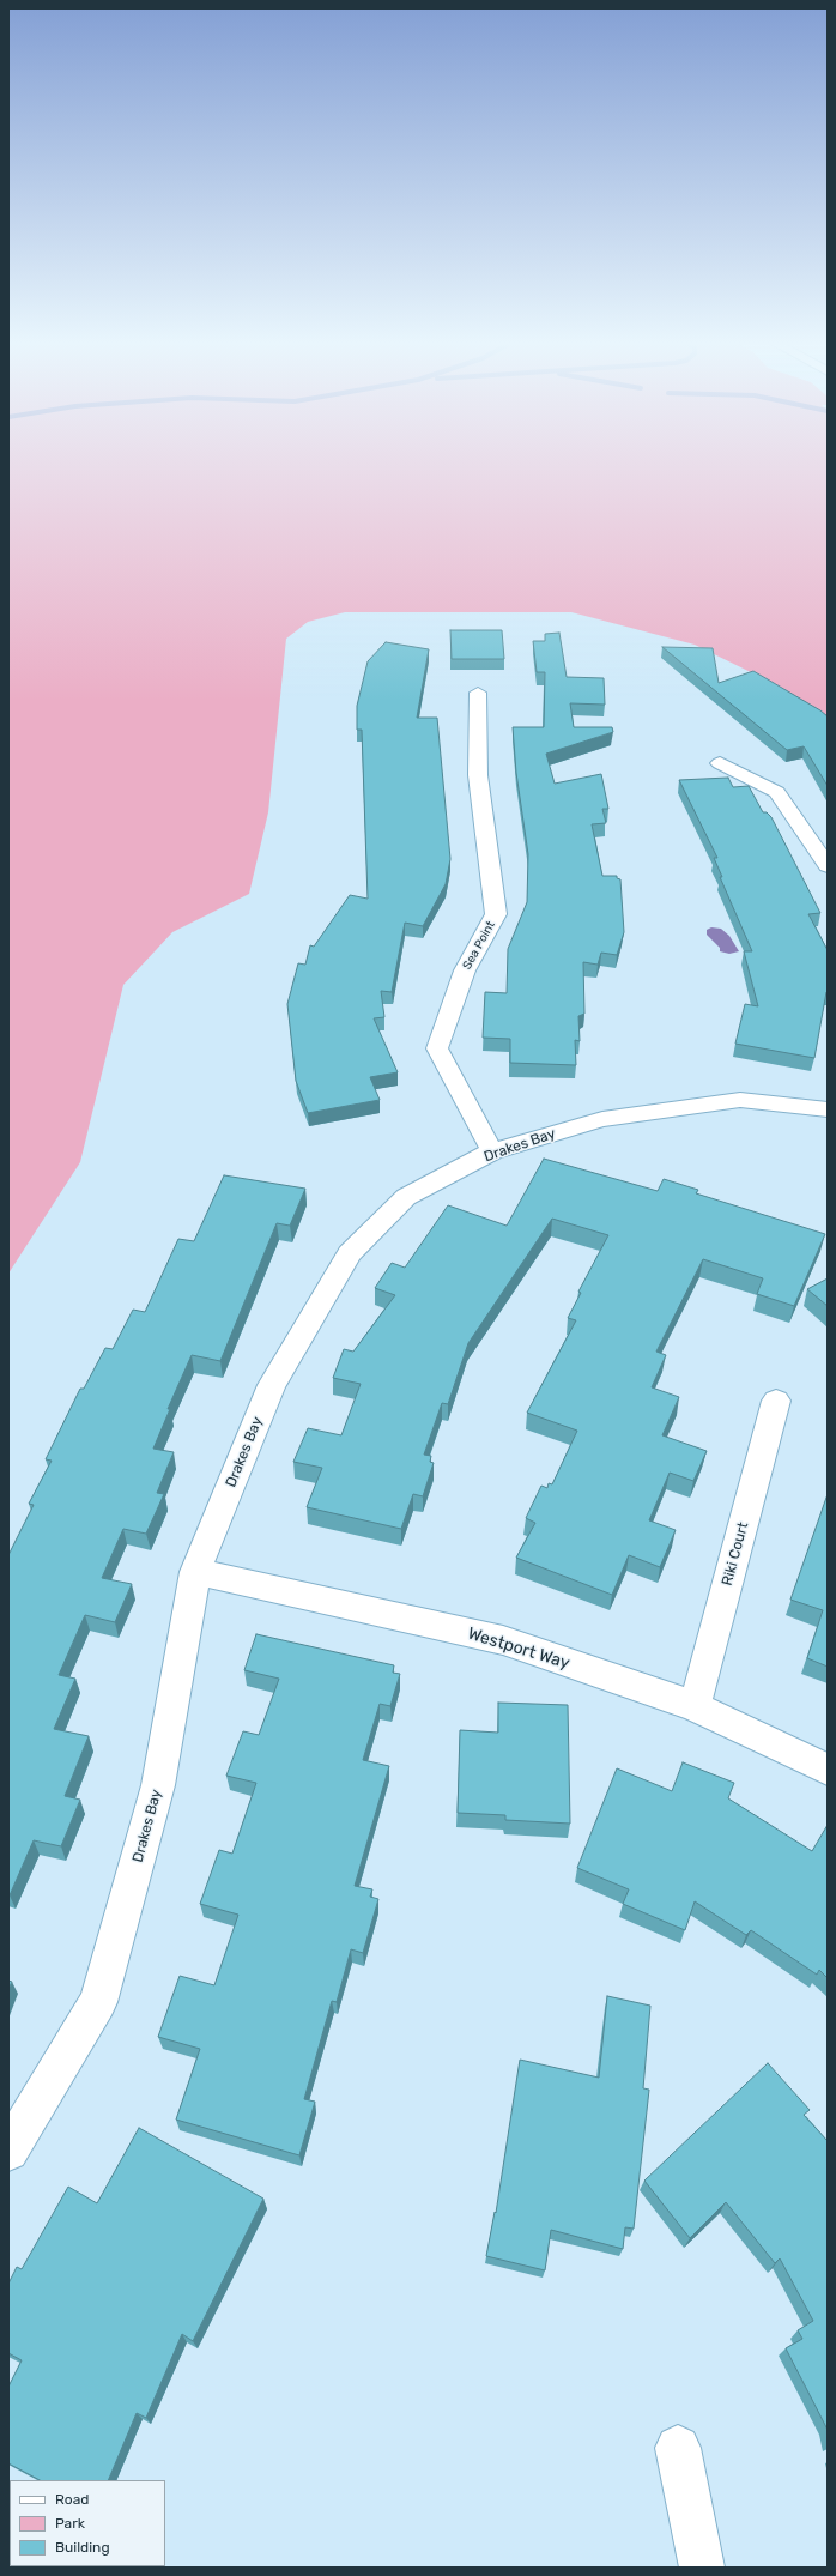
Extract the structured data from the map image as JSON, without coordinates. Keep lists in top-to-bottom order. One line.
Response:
{"streets":{"street":["Sea Point","Drakes Bay","Riki Court","Westport Way"]},"crossings":[["Sea Point","Drakes Bay"],["Drakes Bay","Westport Way"],["Riki Court","Westport Way"]],"legend":["Road","Park","Building"]}
